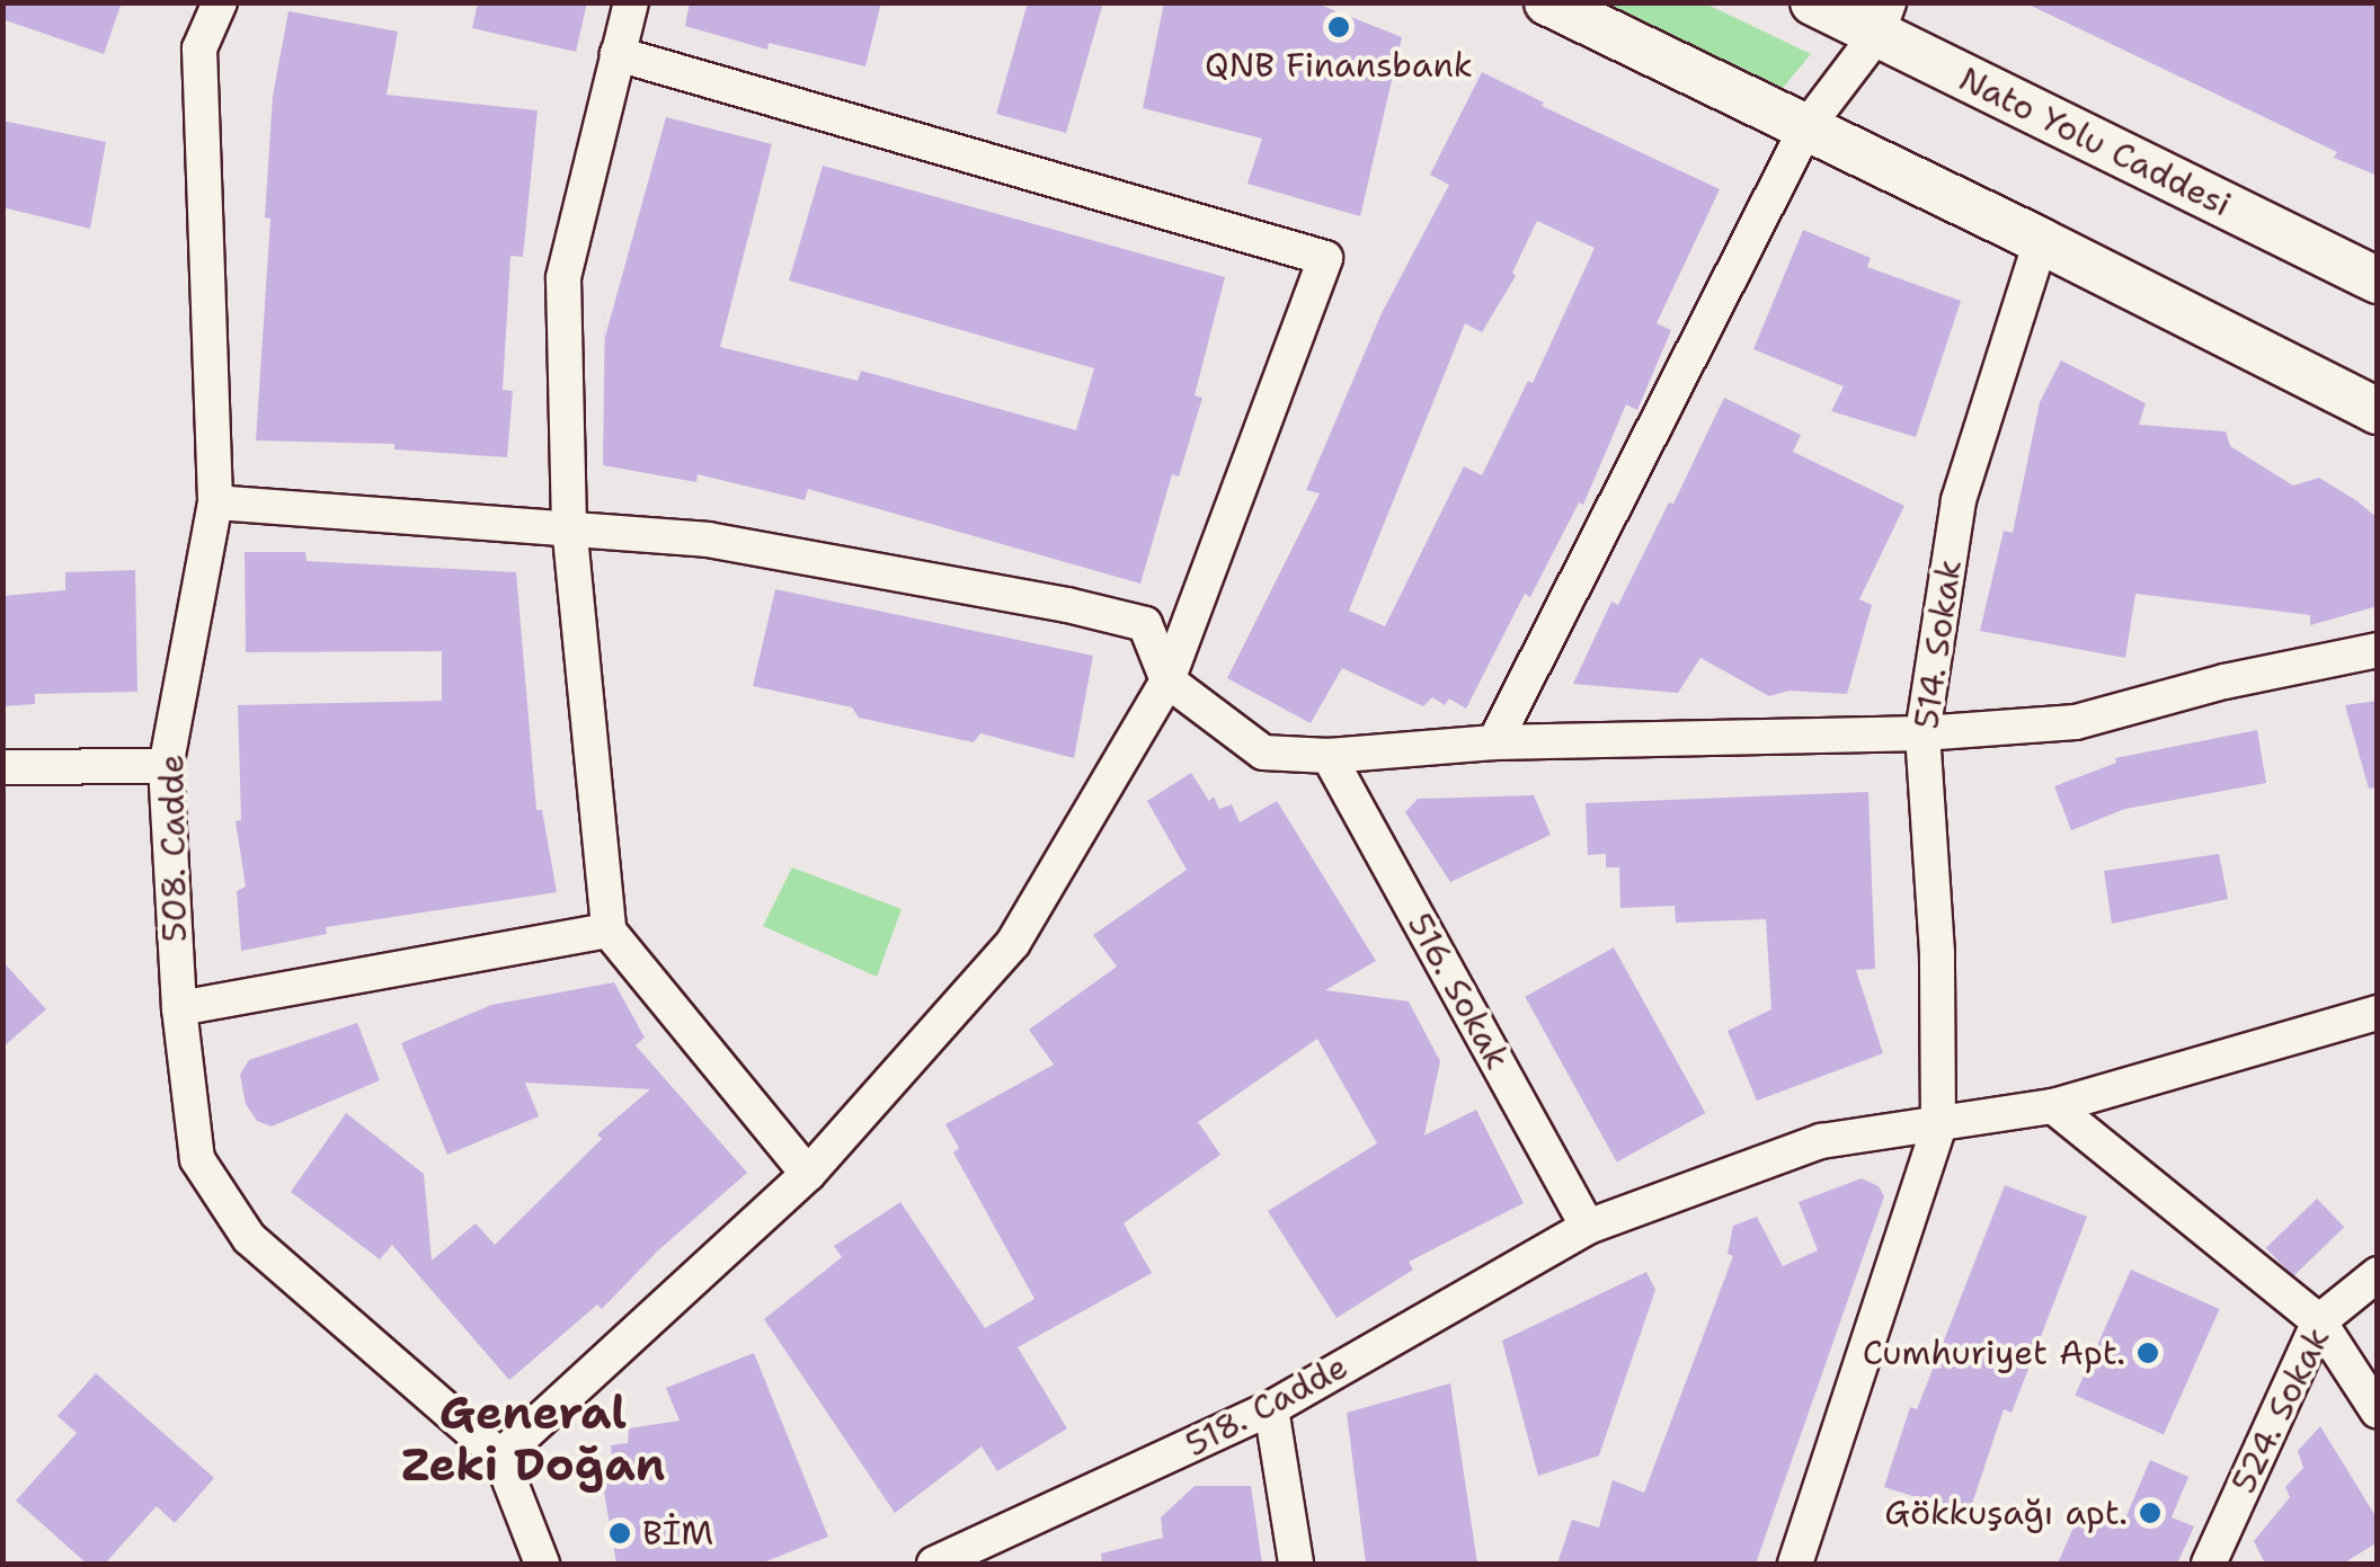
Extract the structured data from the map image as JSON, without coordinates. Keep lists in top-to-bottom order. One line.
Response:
{"streets":{"main road":["Nato Yolu Caddesi"],"street":["514. Sokak","508. Cadde","516. Sokak","518. Cadde","524. Sokak"]},"crossings":[["514. Sokak","518. Cadde"],["516. Sokak","518. Cadde"]],"districts":["General Zeki Doğan"],"places":["QNB Finansbank","Cumhuriyet Apt.","Gökkuşağı apt.","BİM"]}
